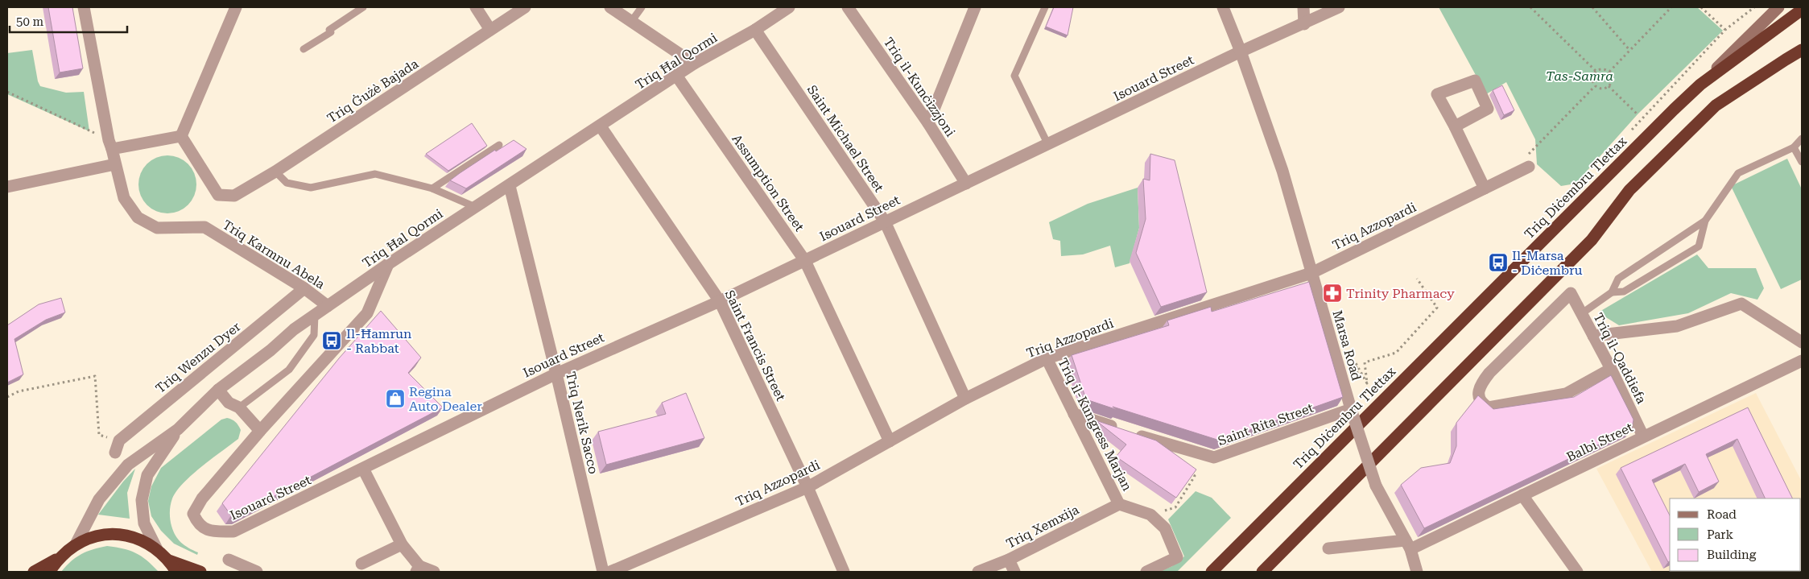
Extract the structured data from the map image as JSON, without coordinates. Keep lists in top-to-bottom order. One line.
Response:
{"streets":{"highway":["Triq Diċembru Tlettax"],"street":["Triq Ħal Qormi","Isouard Street","Triq il-Kunċizzjoni","Triq Ġużè Bajada","Saint Michael Street","Assumption Street","Triq Azzopardi","Triq Karmnu Abela","Saint Francis Street","Marsa Road","Triq Wenzu Dyer","Triq il-Qaddiefa","Triq Nerik Sacco","Triq il-Kungress Marjan","Saint Rita Street","Balbi Street","Triq Xemxija"]},"crossings":[["Triq Ħal Qormi","Isouard Street"],["Triq Ħal Qormi","Saint Michael Street"],["Triq Ħal Qormi","Assumption Street"],["Triq Ħal Qormi","Triq Karmnu Abela"],["Triq Ħal Qormi","Saint Francis Street"],["Triq Ħal Qormi","Triq Nerik Sacco"],["Isouard Street","Triq il-Kunċizzjoni"],["Isouard Street","Saint Michael Street"],["Isouard Street","Assumption Street"],["Isouard Street","Saint Francis Street"],["Isouard Street","Marsa Road"],["Isouard Street","Triq Nerik Sacco"],["Saint Michael Street","Triq Azzopardi"],["Assumption Street","Triq Azzopardi"],["Triq Azzopardi","Saint Francis Street"],["Triq Azzopardi","Marsa Road"],["Triq Azzopardi","Triq il-Kungress Marjan"],["Triq Karmnu Abela","Triq Wenzu Dyer"],["Marsa Road","Saint Rita Street"],["Marsa Road","Balbi Street"],["Triq il-Qaddiefa","Balbi Street"],["Triq il-Kungress Marjan","Triq Xemxija"]],"parks":["Tas-Samra"],"places":{"bus stop":["Il-Marsa - Diċembru","Il-Ħamrun - Rabbat"],"pharmacy":["Trinity Pharmacy"],"shop":["Regina Auto Dealer"]},"legend":["Road","Park","Building"],"scale_bar":"50 m"}
